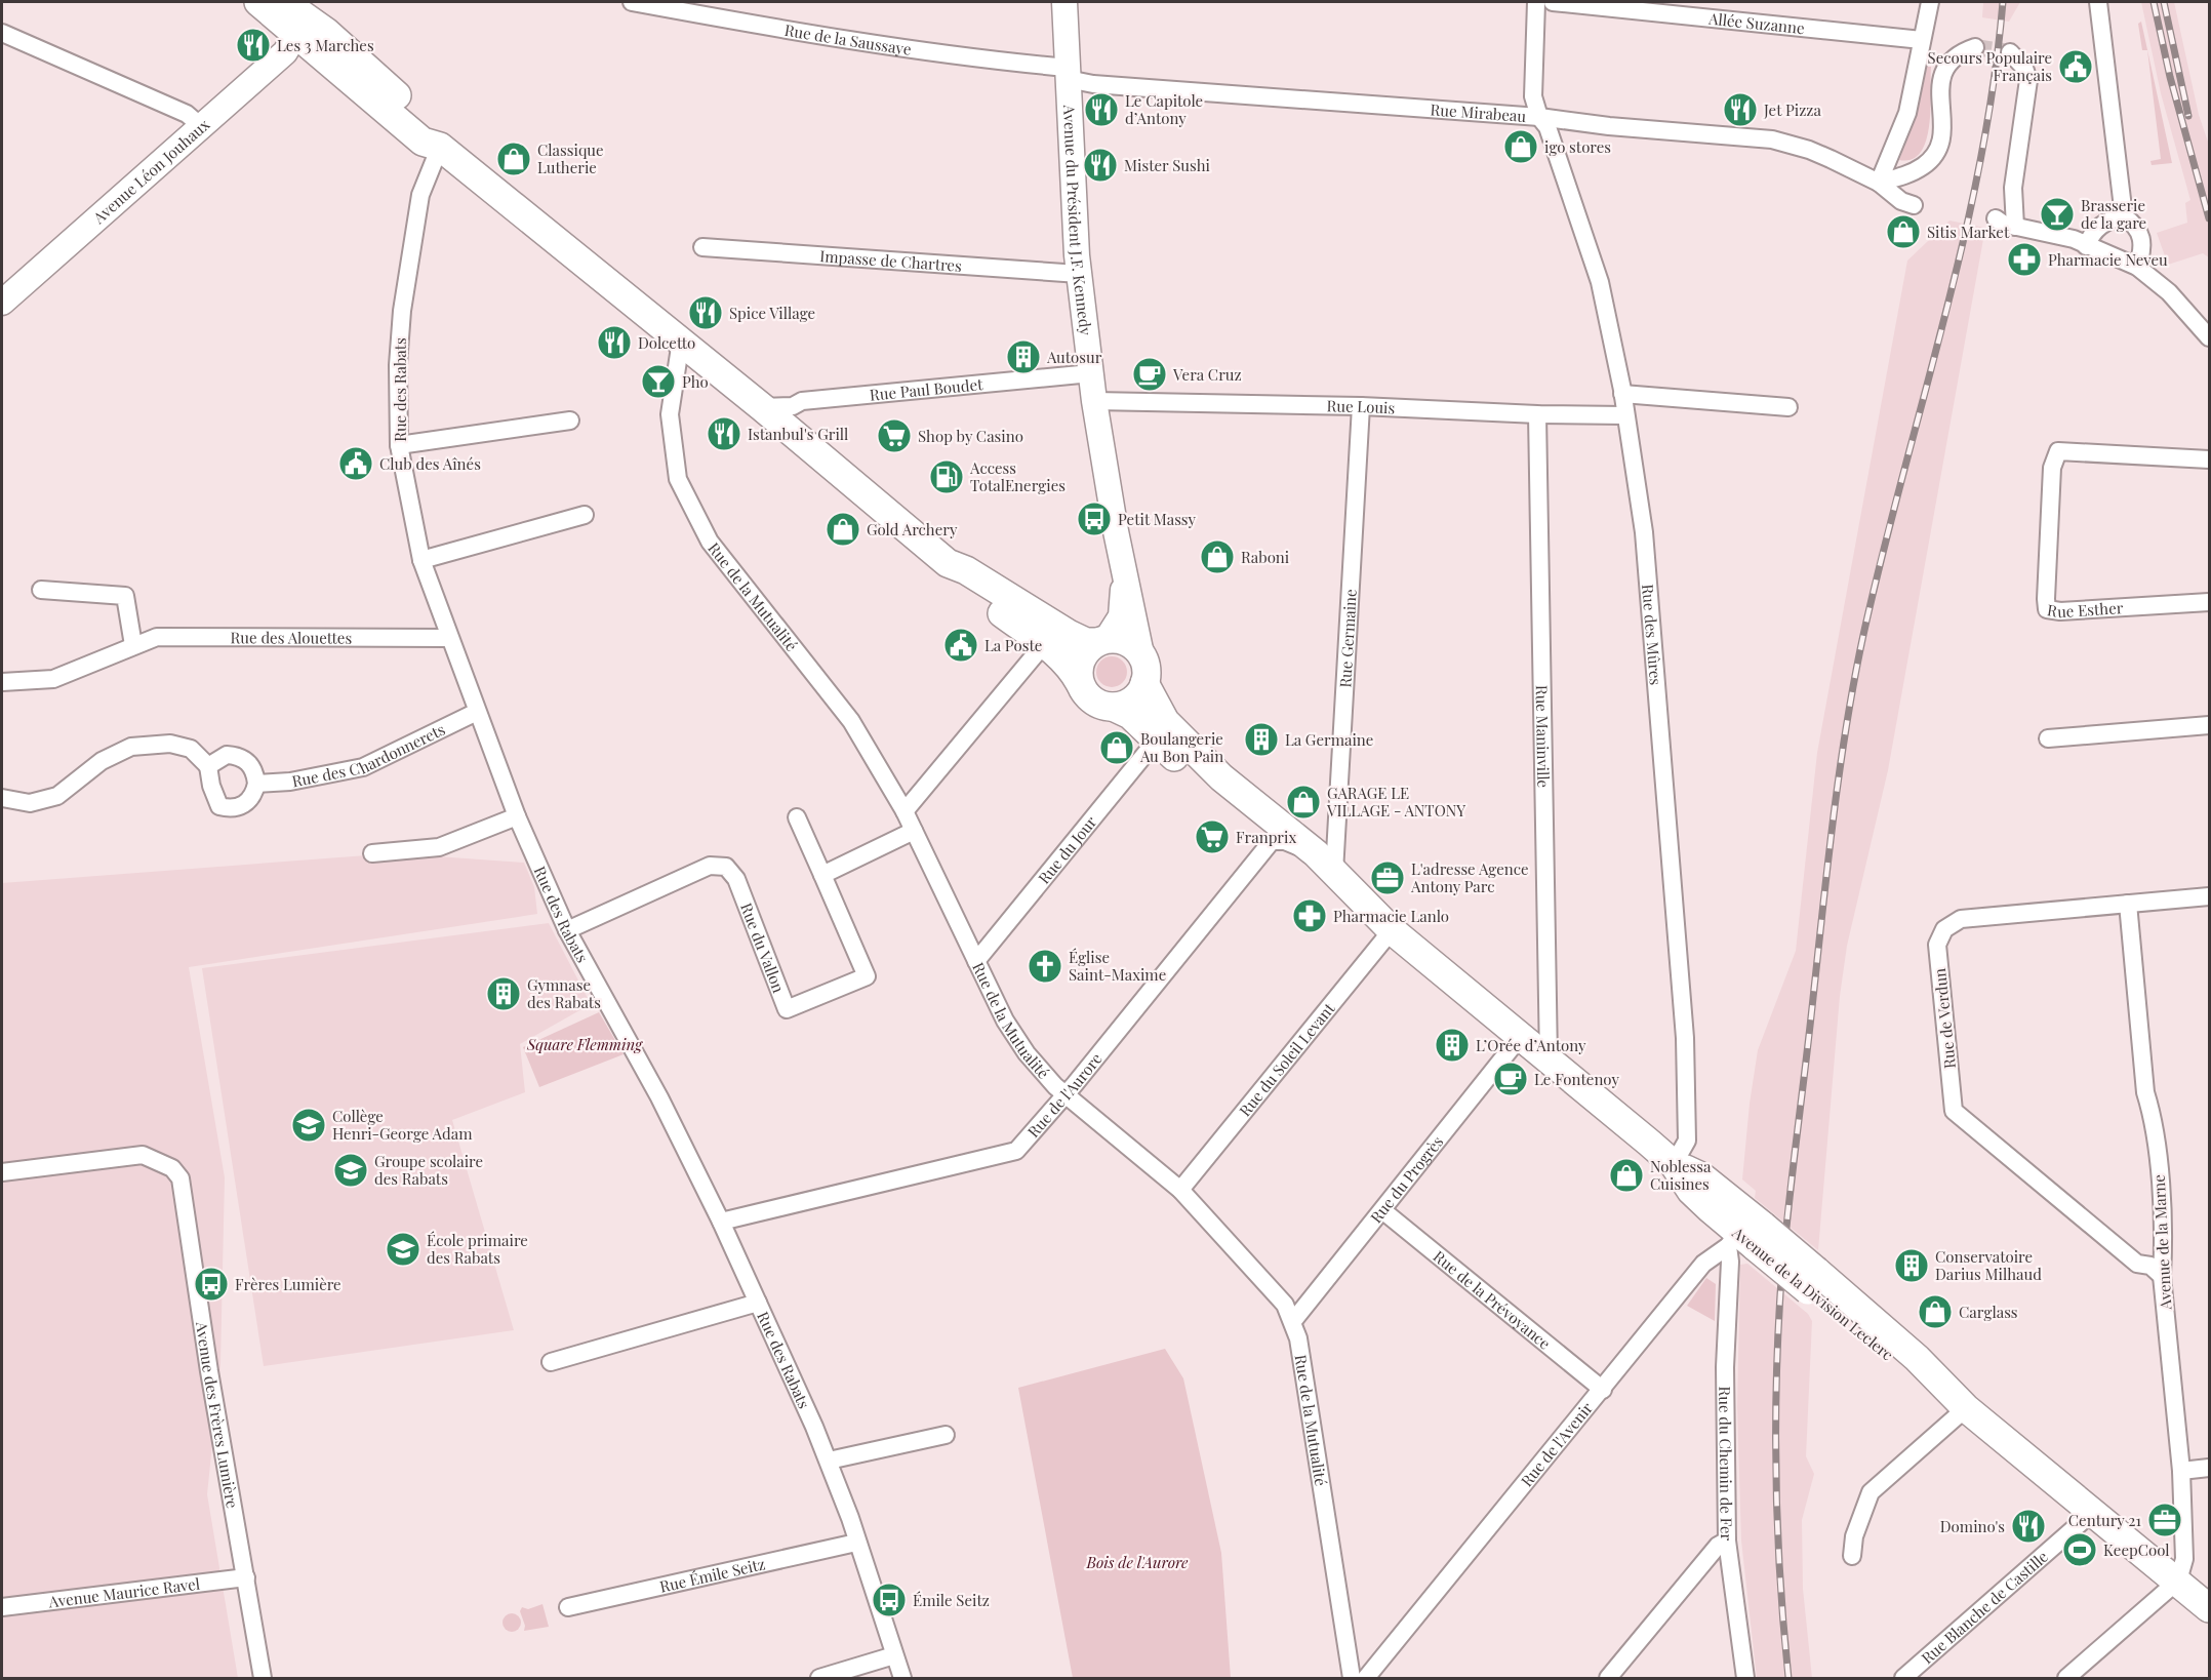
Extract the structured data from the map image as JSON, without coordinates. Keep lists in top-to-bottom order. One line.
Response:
{"streets":{"main road":["Avenue de la Division Leclerc"],"street":["Allée Suzanne","Rue de la Saussaye","Rue Mirabeau","Avenue Léon Jouhaux","Avenue du Président J.F. Kennedy","Impasse de Chartres","Rue des Rabats","Rue Paul Boudet","Rue Louis","Rue de la Mutualité","Rue Esther","Rue des Mûres","Rue des Alouettes","Rue Germaine","Rue Maninville","Rue des Chardonnerets","Rue du Jour","Rue du Vallon","Rue de Verdun","Rue du Soleil Levant","Rue de l'Aurore","Rue du Progrès","Avenue de la Marne","Rue de la Prévoyance","Avenue des Frères Lumière","Rue de l'Avenir","Rue du Chemin de Fer","Rue Émile Seitz","Avenue Maurice Ravel","Rue Blanche de Castille"]},"crossings":[["Rue de la Saussaye","Rue Mirabeau"],["Rue de la Saussaye","Avenue du Président J.F. Kennedy"],["Rue Mirabeau","Avenue du Président J.F. Kennedy"],["Rue Mirabeau","Rue des Mûres"],["Avenue du Président J.F. Kennedy","Impasse de Chartres"],["Avenue du Président J.F. Kennedy","Rue Paul Boudet"],["Avenue du Président J.F. Kennedy","Rue Louis"],["Avenue du Président J.F. Kennedy","Avenue de la Division Leclerc"],["Rue des Rabats","Rue des Alouettes"],["Rue des Rabats","Rue des Chardonnerets"],["Rue des Rabats","Rue du Vallon"],["Rue des Rabats","Rue de l'Aurore"],["Rue des Rabats","Rue Émile Seitz"],["Rue Louis","Rue des Mûres"],["Rue Louis","Rue Germaine"],["Rue Louis","Rue Maninville"],["Rue de la Mutualité","Rue du Jour"],["Rue de la Mutualité","Rue du Soleil Levant"],["Rue de la Mutualité","Rue de l'Aurore"],["Rue de la Mutualité","Rue du Progrès"],["Rue des Mûres","Avenue de la Division Leclerc"],["Rue Germaine","Avenue de la Division Leclerc"],["Rue Maninville","Avenue de la Division Leclerc"],["Rue du Jour","Avenue de la Division Leclerc"],["Rue de Verdun","Avenue de la Marne"],["Rue du Soleil Levant","Avenue de la Division Leclerc"],["Rue de l'Aurore","Avenue de la Division Leclerc"],["Rue du Progrès","Avenue de la Division Leclerc"],["Rue du Progrès","Rue de la Prévoyance"],["Avenue de la Marne","Avenue de la Division Leclerc"],["Avenue de la Division Leclerc","Rue de l'Avenir"],["Avenue de la Division Leclerc","Rue du Chemin de Fer"],["Avenue de la Division Leclerc","Rue Blanche de Castille"],["Rue de la Prévoyance","Rue de l'Avenir"],["Avenue des Frères Lumière","Avenue Maurice Ravel"],["Rue de l'Avenir","Rue du Chemin de Fer"]],"parks":["Square Flemming","Bois de l'Aurore"],"places":{"restaurant":["Les 3 Marches","Le Capitole d’Antony","Jet Pizza","Mister Sushi","Spice Village","Dolcetto","Istanbul's Grill","Domino's"],"public building":["Secours Populaire Français","Club des Aînés","La Poste"],"shop":["igo stores","Classique Lutherie","Sitis Market","Gold Archery","Raboni","Boulangerie Au Bon Pain","GARAGE LE VILLAGE - ANTONY","Noblessa Cuisines","Carglass"],"bar":["Brasserie de la gare","Pho"],"pharmacy":["Pharmacie Neveu","Pharmacie Lanlo"],"building":["Autosur","La Germaine","Gymnase des Rabats","L’Orée d’Antony","Conservatoire Darius Milhaud"],"cafe":["Vera Cruz","Le Fontenoy"],"supermarket":["Shop by Casino","Franprix"],"fuel station":["Access TotalEnergies"],"bus stop":["Petit Massy","Frères Lumière","Émile Seitz"],"office":["L'adresse Agence Antony Parc","Century 21"],"church":["Église Saint-Maxime"],"school or university":["Collège Henri-George Adam","Groupe scolaire des Rabats","École primaire des Rabats"],"sports":["KeepCool"]}}
